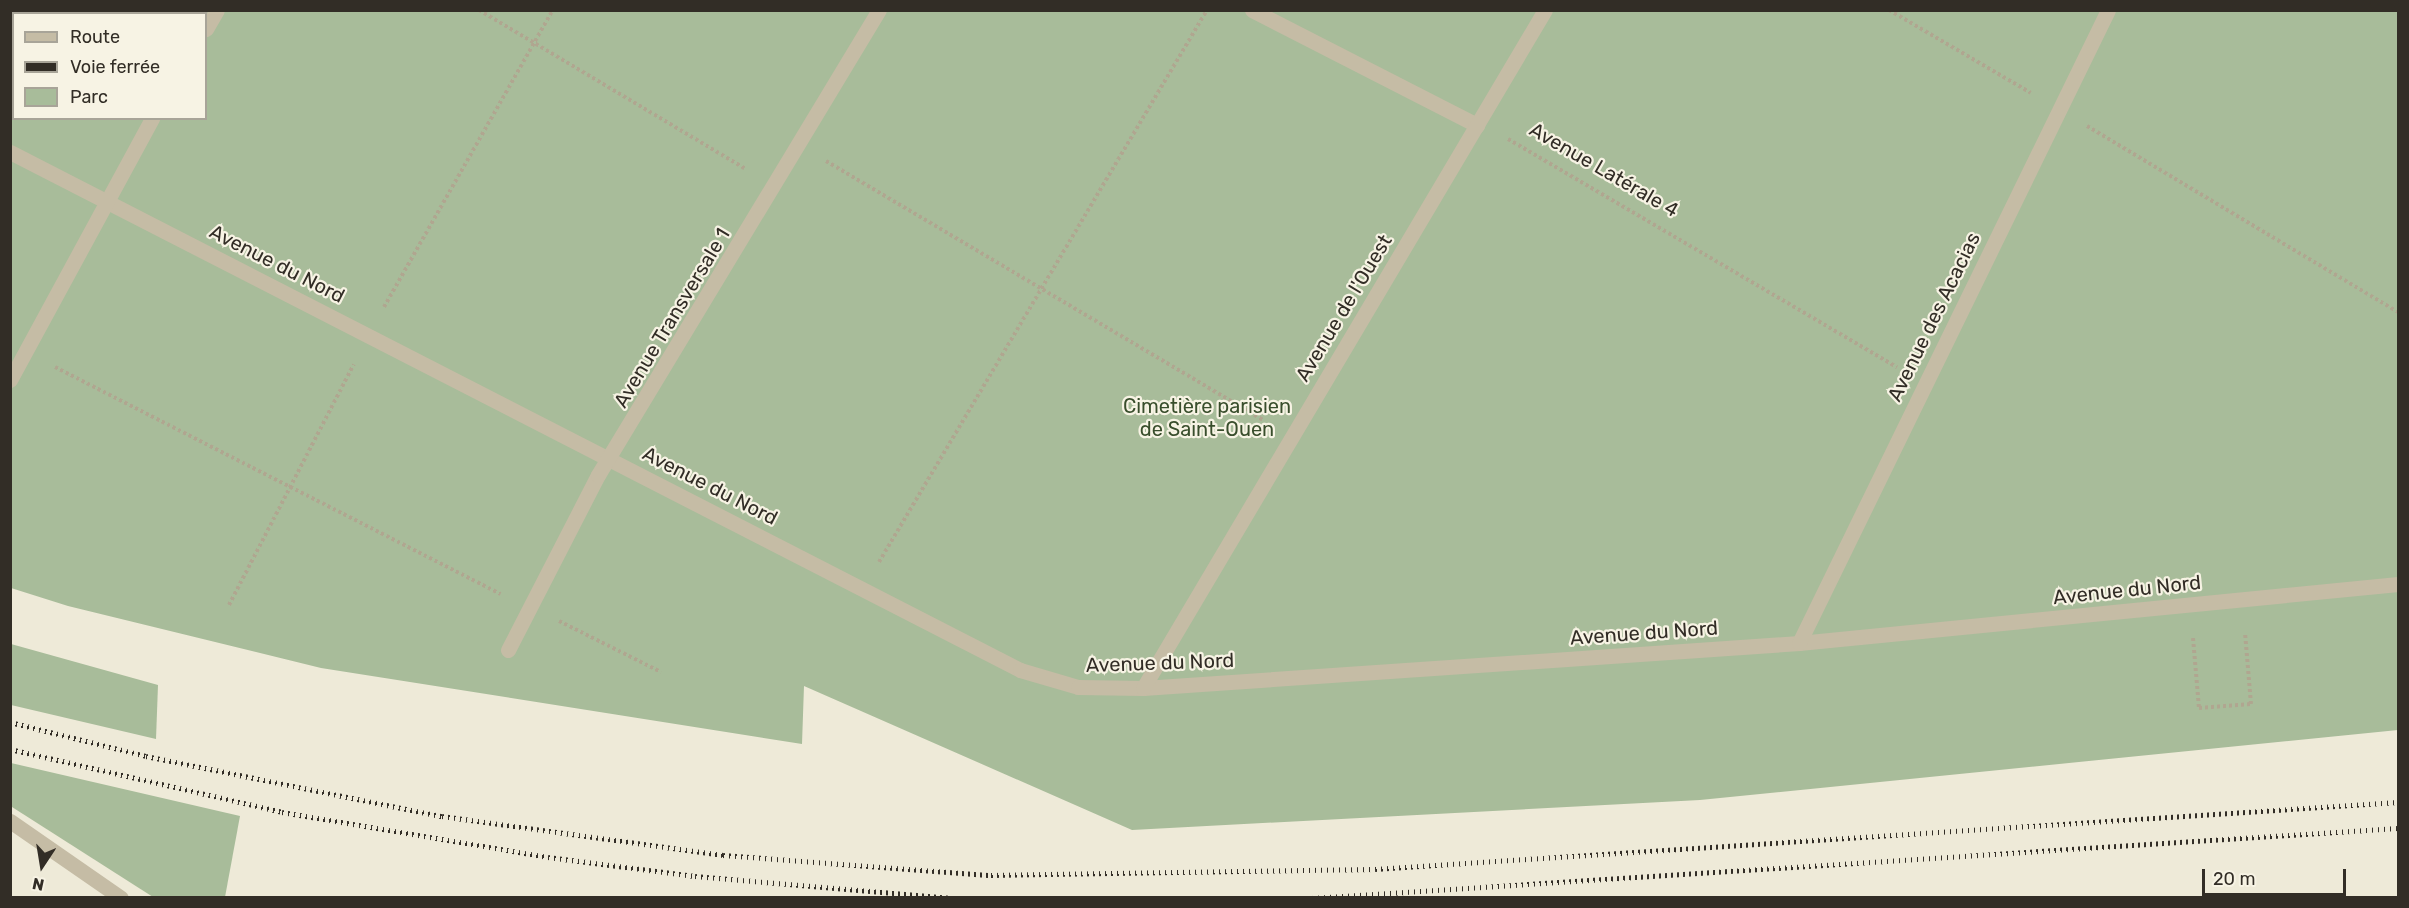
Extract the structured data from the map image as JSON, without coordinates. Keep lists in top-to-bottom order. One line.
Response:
{"streets":{"lane":["Avenue du Nord","Avenue de l'Ouest","Avenue des Acacias","Avenue Transversale 1"],"path":["Avenue Latérale 4"]},"crossings":[["Avenue Latérale 4","Avenue de l'Ouest"],["Avenue Latérale 4","Avenue des Acacias"],["Avenue du Nord","Avenue de l'Ouest"],["Avenue du Nord","Avenue des Acacias"],["Avenue du Nord","Avenue Transversale 1"]],"parks":["Cimetière parisien de Saint-Ouen"],"legend":["Route","Voie ferrée","Parc"],"scale_bar":"20 m","north":"bottom"}
